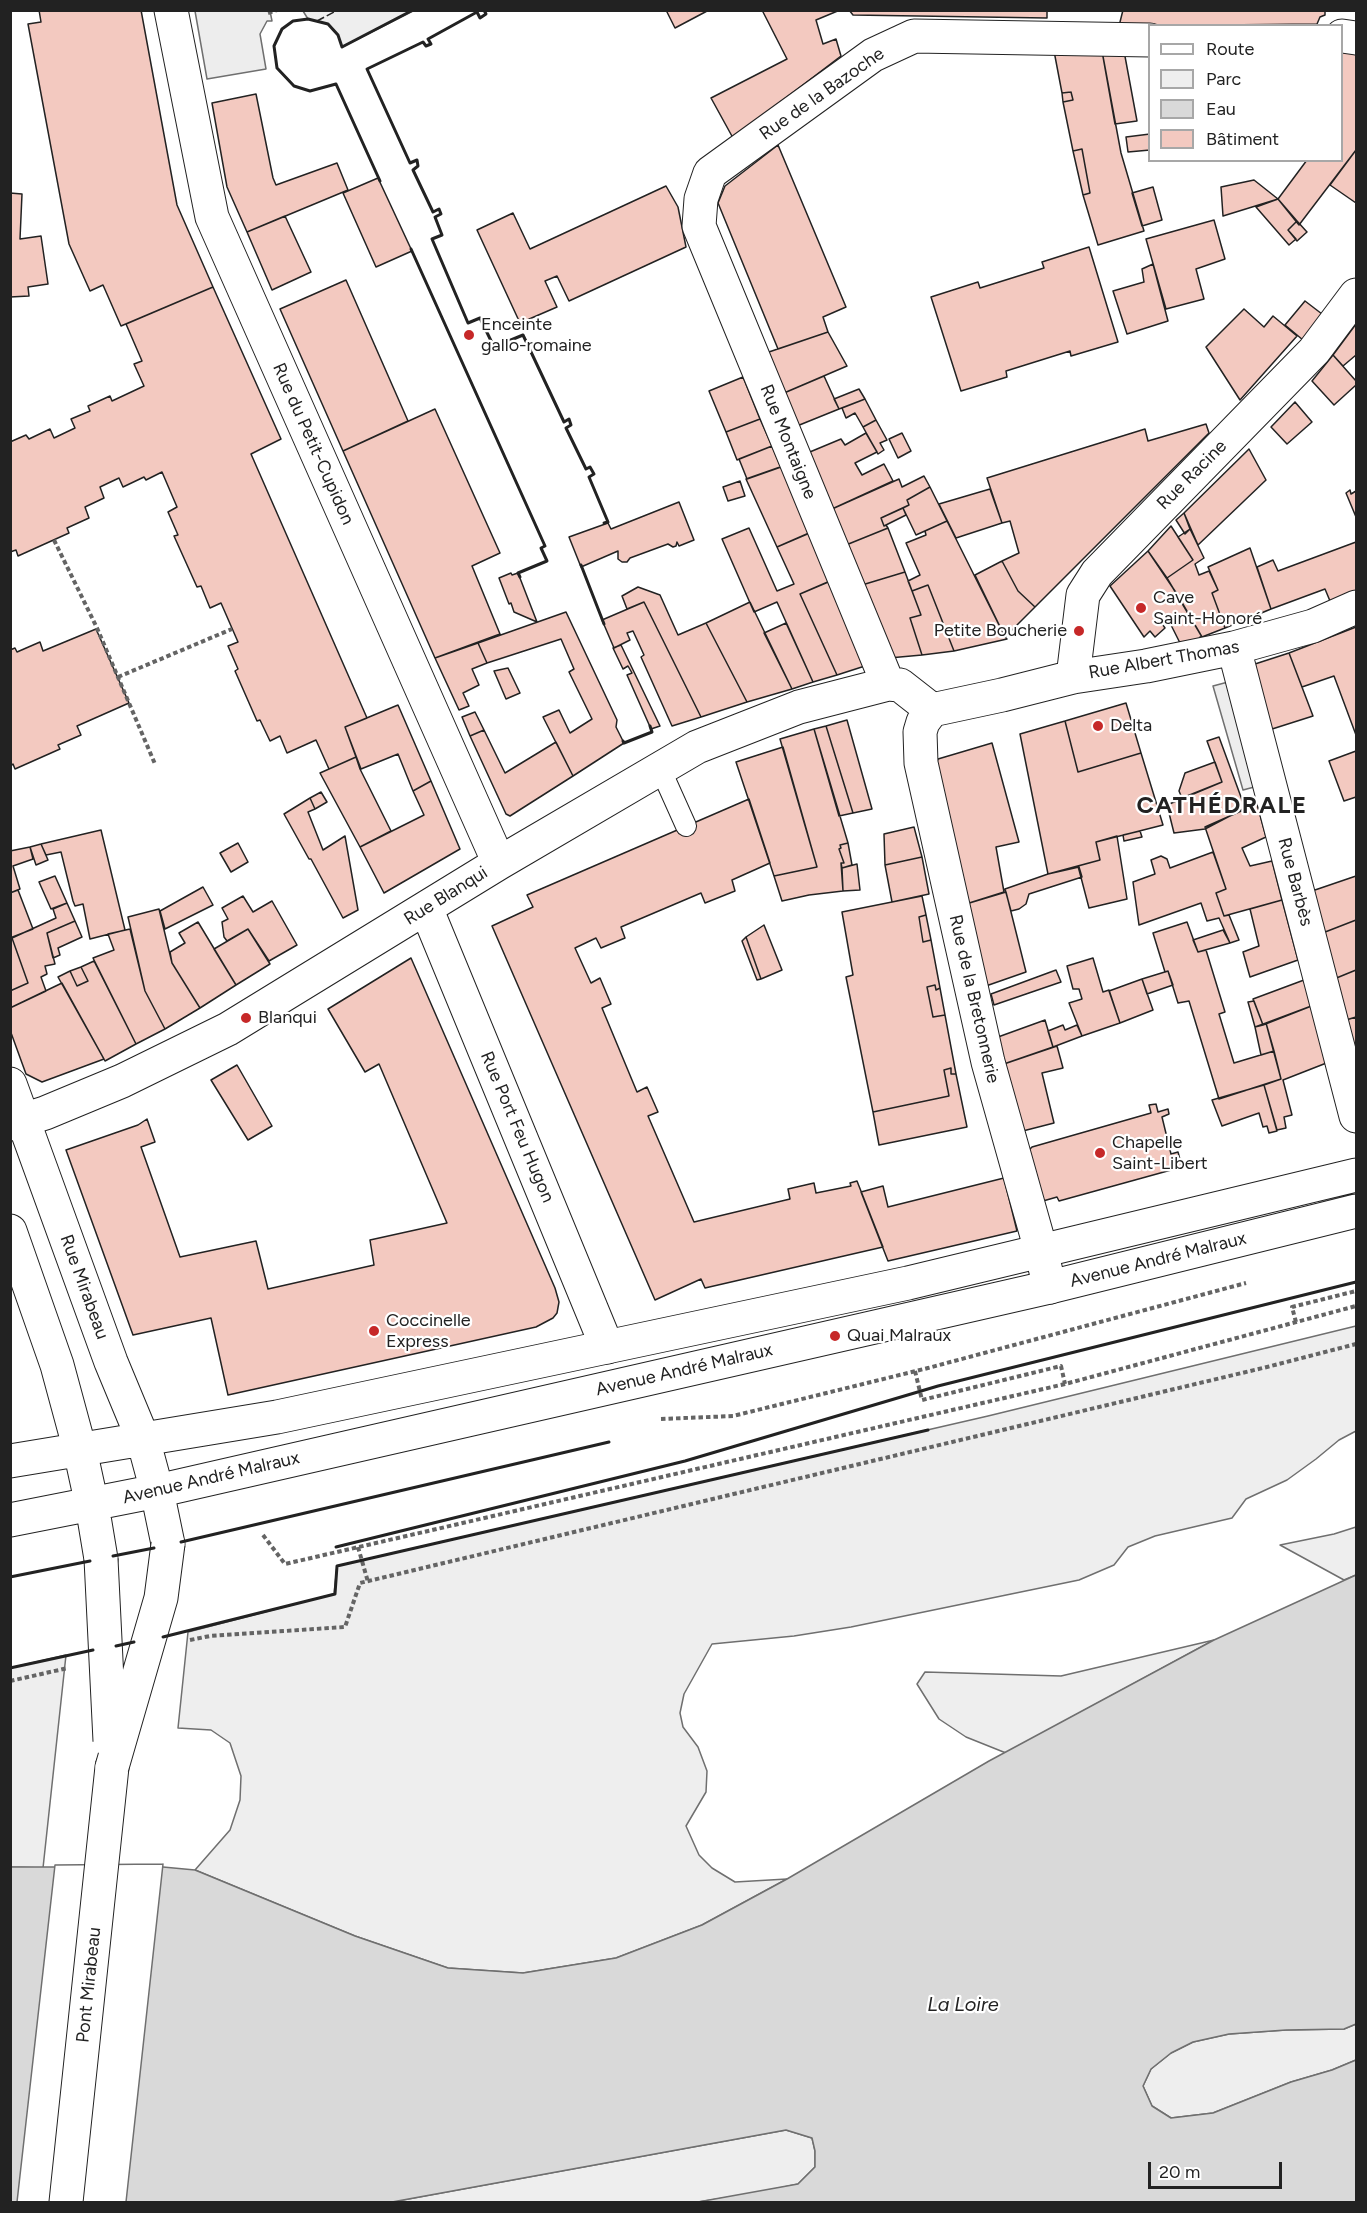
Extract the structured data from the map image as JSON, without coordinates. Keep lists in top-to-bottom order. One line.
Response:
{"streets":{"street":["Rue de la Bazoche","Rue Montaigne","Rue du Petit-Cupidon","Rue Racine","Rue Albert Thomas","Rue Barbès","Rue Blanqui","Rue de la Bretonnerie","Rue Port Feu Hugon","Avenue André Malraux","Rue Mirabeau","Pont Mirabeau"]},"crossings":[["Rue de la Bazoche","Rue Montaigne"],["Rue Montaigne","Rue Blanqui"],["Rue du Petit-Cupidon","Rue Blanqui"],["Rue Racine","Rue Albert Thomas"],["Rue Albert Thomas","Rue Barbès"],["Rue Albert Thomas","Rue de la Bretonnerie"],["Rue Blanqui","Rue Port Feu Hugon"],["Rue Blanqui","Rue Mirabeau"],["Rue de la Bretonnerie","Avenue André Malraux"],["Rue Port Feu Hugon","Avenue André Malraux"],["Avenue André Malraux","Rue Mirabeau"],["Avenue André Malraux","Pont Mirabeau"],["Rue Mirabeau","Pont Mirabeau"]],"districts":["CATHÉDRALE"],"water":["La Loire"],"places":["Enceinte gallo-romaine","Cave Saint-Honoré","Petite Boucherie","Delta","Blanqui","Chapelle Saint-Libert","Coccinelle Express","Quai Malraux"],"legend":["Route","Parc","Eau","Bâtiment"],"scale_bar":"20 m"}
